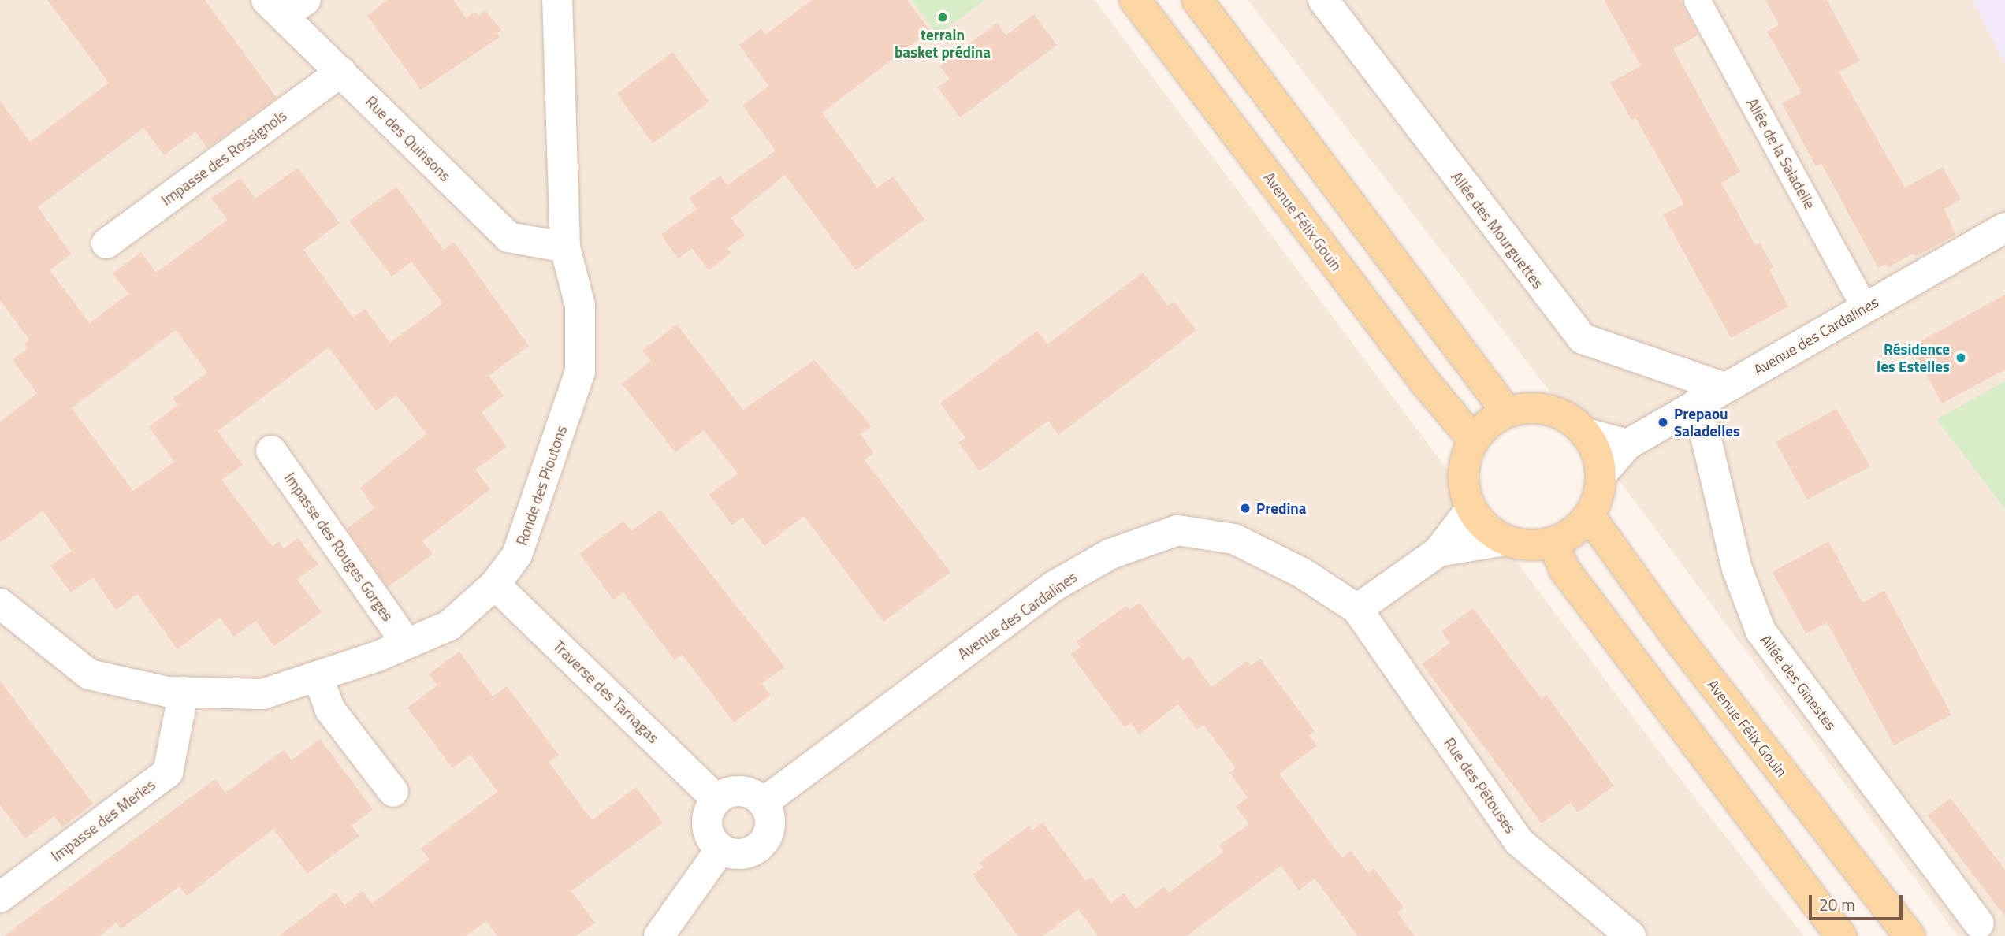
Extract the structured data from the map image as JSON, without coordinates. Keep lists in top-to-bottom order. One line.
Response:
{"streets":{"main road":["Avenue Félix Gouin"],"street":["Rue des Quinsons","Allée de la Saladelle","Impasse des Rossignols","Allée des Mourguettes","Avenue des Cardalines","Ronde des Pioutons","Impasse des Rouges Gorges","Allée des Ginestes","Traverse des Tarnagas","Rue des Pétouses","Impasse des Merles"]},"crossings":[["Rue des Quinsons","Impasse des Rossignols"],["Rue des Quinsons","Ronde des Pioutons"],["Allée de la Saladelle","Avenue des Cardalines"],["Avenue Félix Gouin","Avenue des Cardalines"],["Allée des Mourguettes","Avenue des Cardalines"],["Avenue des Cardalines","Allée des Ginestes"],["Avenue des Cardalines","Traverse des Tarnagas"],["Avenue des Cardalines","Rue des Pétouses"],["Ronde des Pioutons","Impasse des Rouges Gorges"],["Ronde des Pioutons","Traverse des Tarnagas"],["Ronde des Pioutons","Impasse des Merles"]],"places":["terrain basket prédina","Résidence les Estelles","Prepaou Saladelles","Predina"],"scale_bar":"20 m"}
